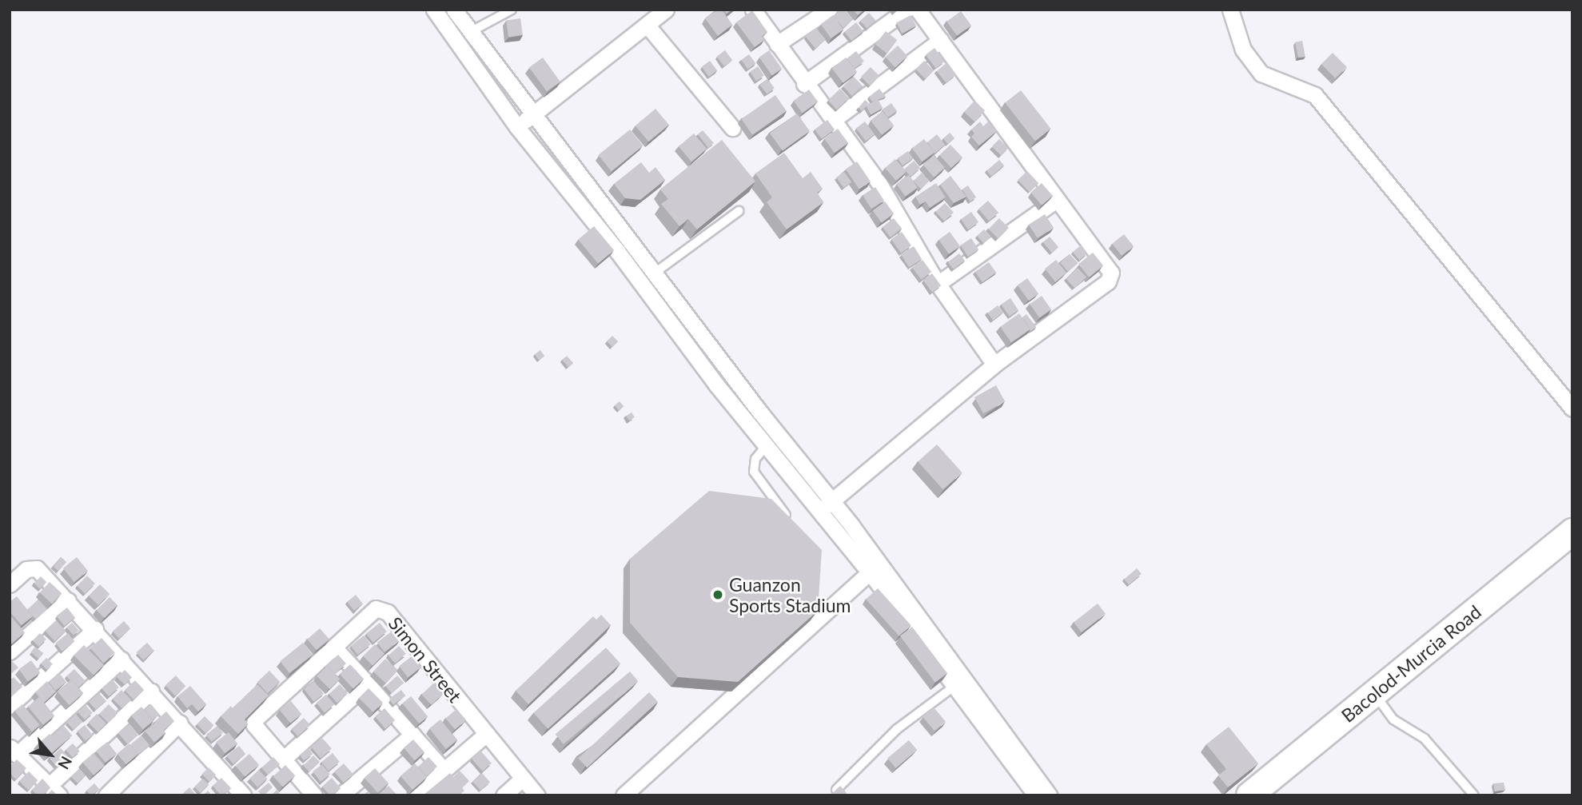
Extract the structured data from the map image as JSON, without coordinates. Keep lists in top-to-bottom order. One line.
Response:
{"streets":{"main road":["Bacolod-Murcia Road"],"street":["Simon Street"]},"places":["Guanzon Sports Stadium"],"north":"bottom right"}
